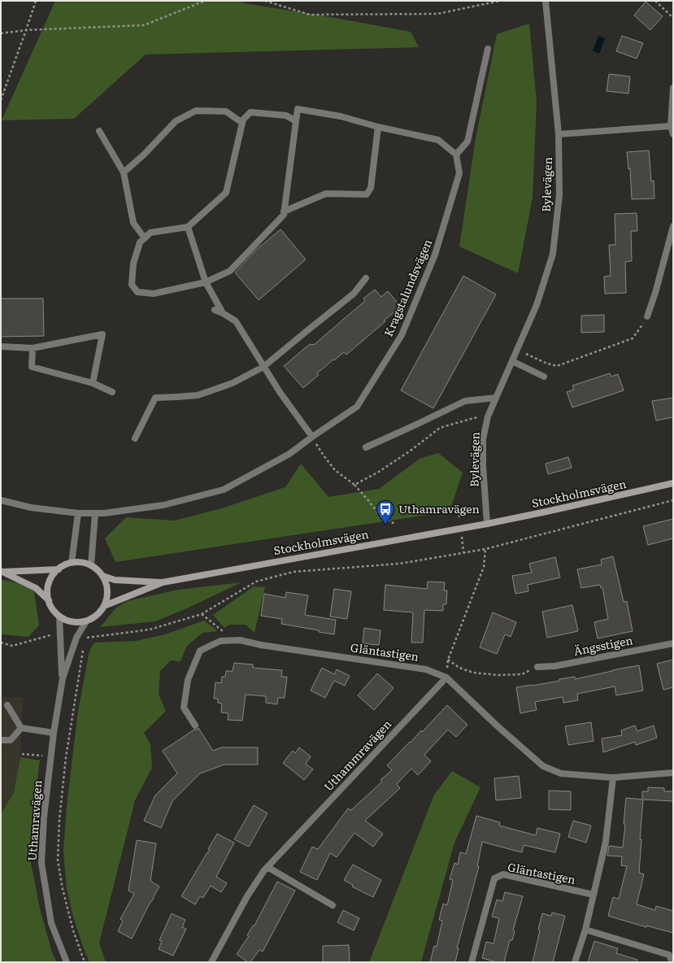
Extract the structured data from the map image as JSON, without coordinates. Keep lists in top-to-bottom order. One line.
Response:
{"streets":{"main road":["Stockholmsvägen"],"street":["Bylevägen","Kragstalundsvägen","Ängsstigen","Gläntastigen","Uthammravägen","Uthamravägen"]},"crossings":[["Bylevägen","Stockholmsvägen"],["Stockholmsvägen","Uthamravägen"],["Gläntastigen","Uthammravägen"]],"places":{"bus stop":["Uthamravägen"]}}
